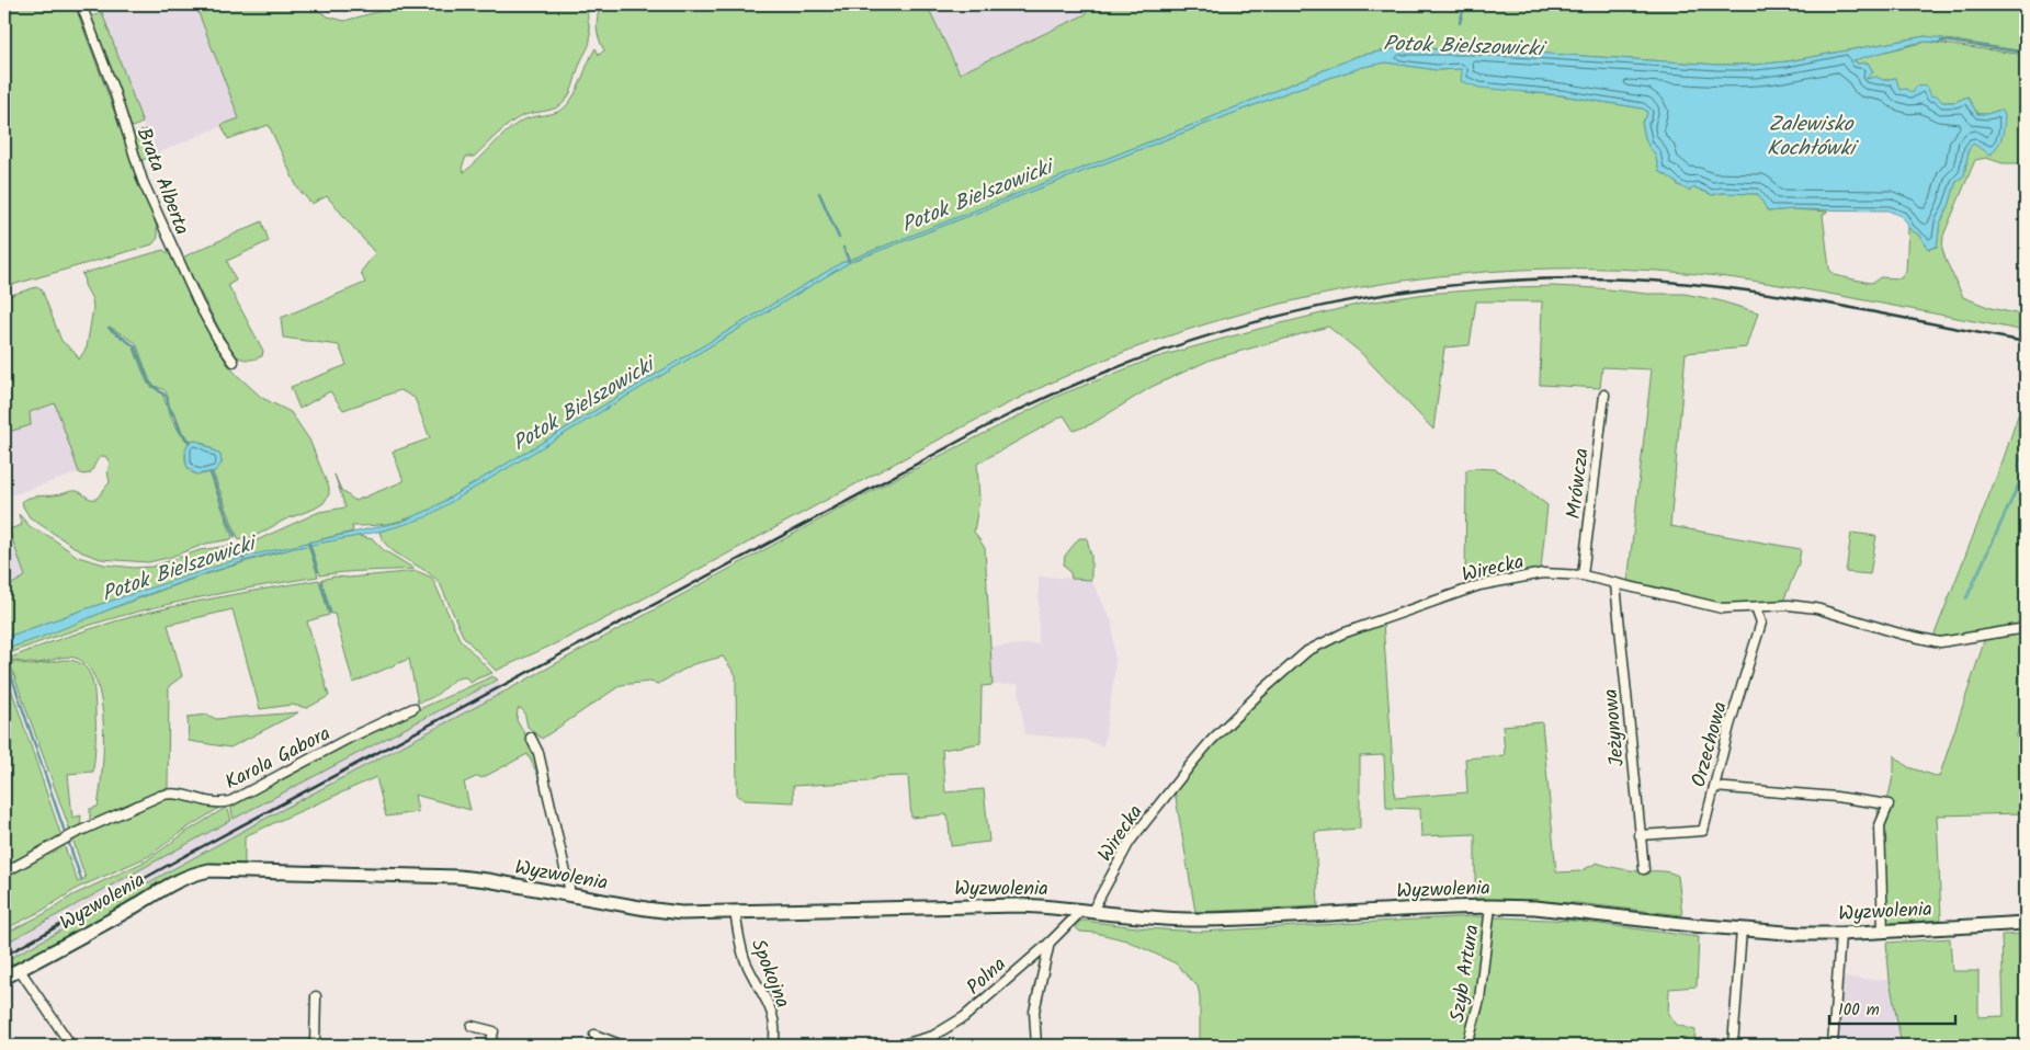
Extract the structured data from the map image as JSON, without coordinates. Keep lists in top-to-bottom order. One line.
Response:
{"streets":{"street":["Brata Alberta","Mrówcza","Wirecka","Jeżynowa","Orzechowa","Karola Gabora","Wyzwolenia","Spokojna","Szyb Artura","Polna"]},"crossings":[["Mrówcza","Wirecka"],["Wirecka","Jeżynowa"],["Wirecka","Orzechowa"],["Wirecka","Wyzwolenia"],["Wirecka","Polna"],["Jeżynowa","Orzechowa"],["Wyzwolenia","Spokojna"],["Wyzwolenia","Szyb Artura"],["Wyzwolenia","Polna"]],"water":["Potok Bielszowicki","Zalewisko Kochłówki"],"scale_bar":"100 m"}
